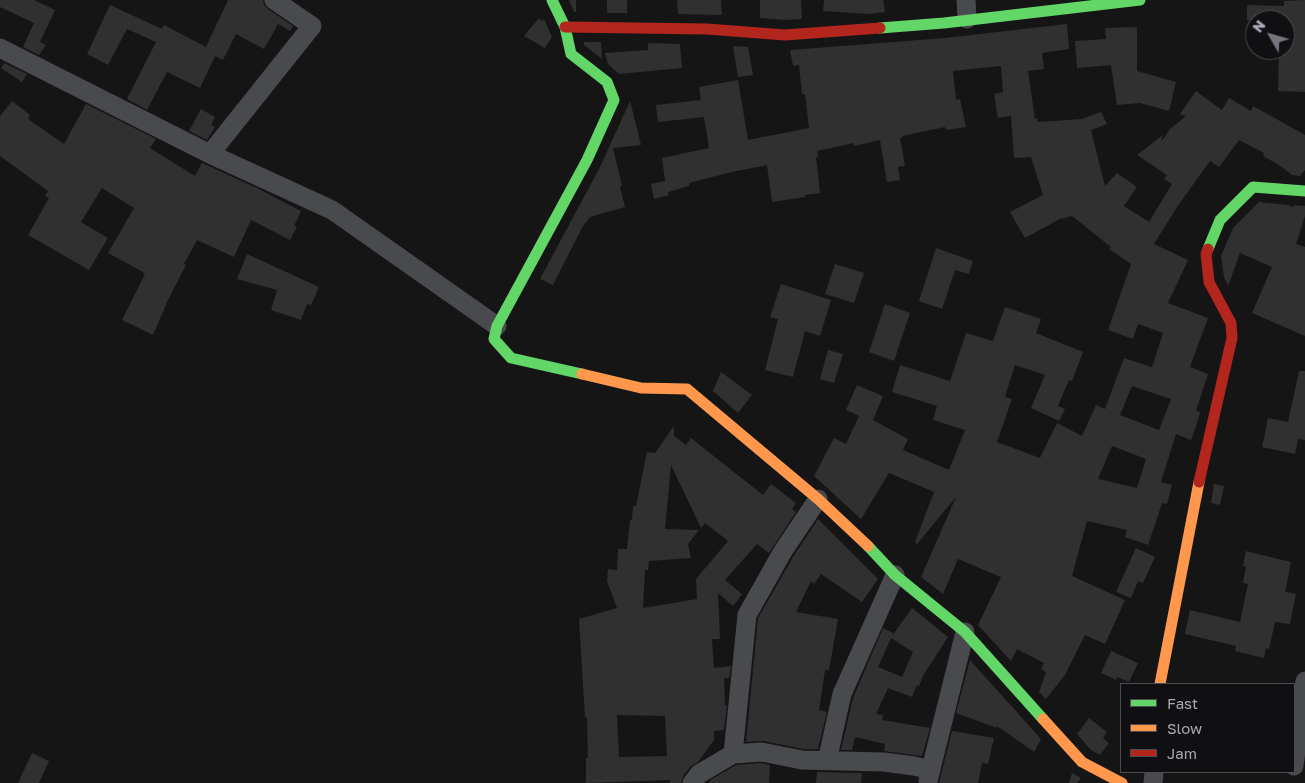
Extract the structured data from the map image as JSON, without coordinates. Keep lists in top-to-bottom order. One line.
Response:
{"legend":["Fast","Slow","Jam"],"north":"top left"}
